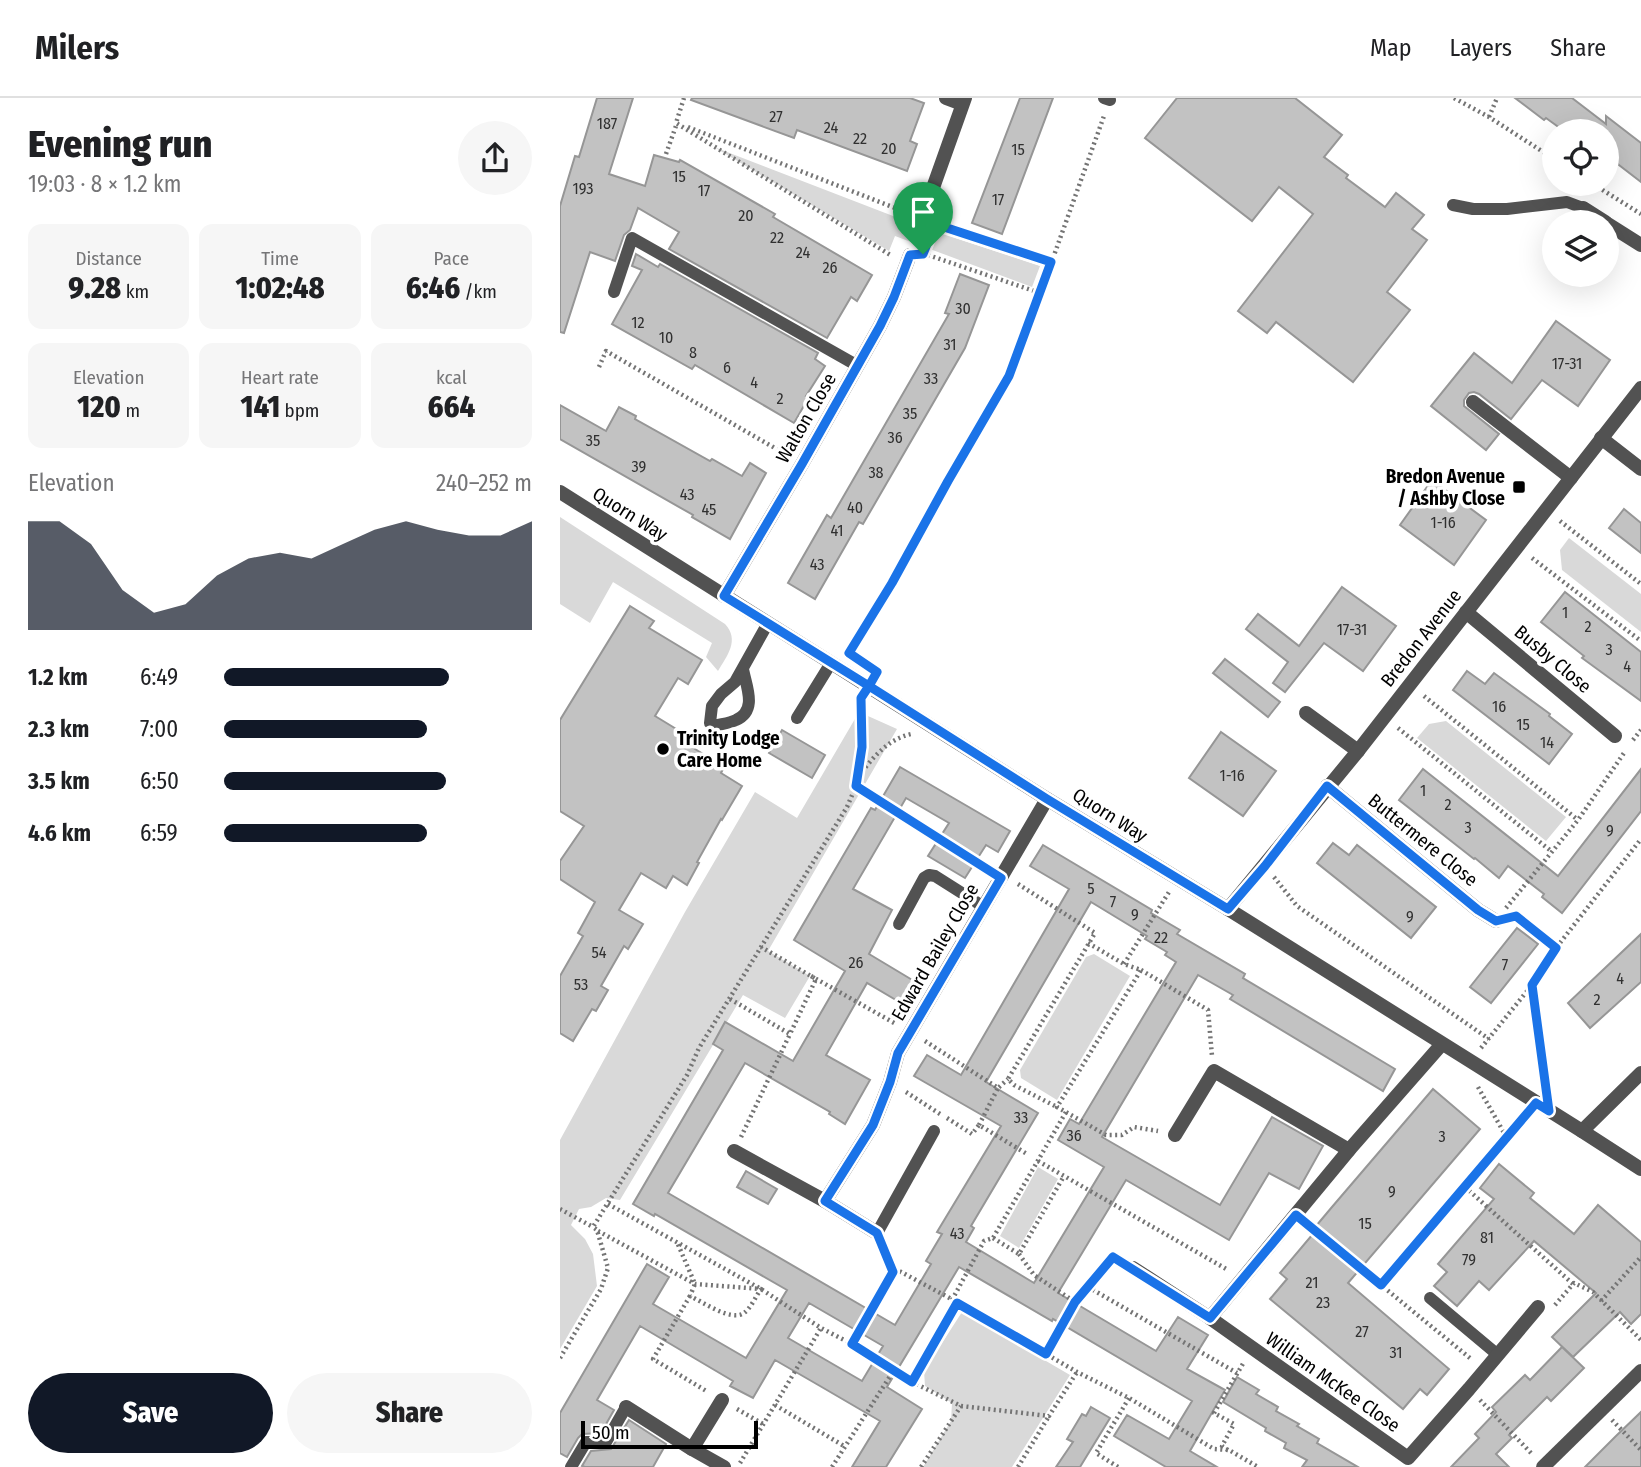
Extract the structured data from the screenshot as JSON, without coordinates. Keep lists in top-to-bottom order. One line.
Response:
{"streets":{"street":["Walton Close","Quorn Way","Bredon Avenue","Busby Close","Buttermere Close","Edward Bailey Close","William McKee Close"]},"crossings":[["Walton Close","Quorn Way"],["Quorn Way","Bredon Avenue"],["Quorn Way","Edward Bailey Close"],["Bredon Avenue","Busby Close"],["Bredon Avenue","Buttermere Close"]],"places":{"transit":["Bredon Avenue / Ashby Close"],"other":["Trinity Lodge Care Home"]},"house_numbers":["27","187","24","22","20","15","15","193","17","17","20","22","24","26","30","12","10","31","8","17-31","6","33","4","2","35","36","35","39","38","43","40","45","1-16","41","43","1","2","17-31","3","4","16","15","14","1-16","1","2","3","9","5","7","9","9","22","54","26","7","4","53","2","33","36","3","9","15","43","81","79","21","23","27","31"],"scale_bar":"50 m","page":{"header":"Milers","nav":["Map","Layers","Share"],"heading":["Evening run","19:03 · 8 × 1.2 km"],"stats":[["Distance","9.28 km"],["Time","1:02:48"],["Pace","6:46 /km"],["Elevation","120 m"],["Heart rate","141 bpm"],["kcal","664"]],"chart":["Elevation","240–252 m"],"list":[{"name":"1.2 km","note":"6:49"},{"name":"2.3 km","note":"7:00"},{"name":"3.5 km","note":"6:50"},{"name":"4.6 km","note":"6:59"}],"buttons":["Save","Share"],"scale":"50 m"}}
